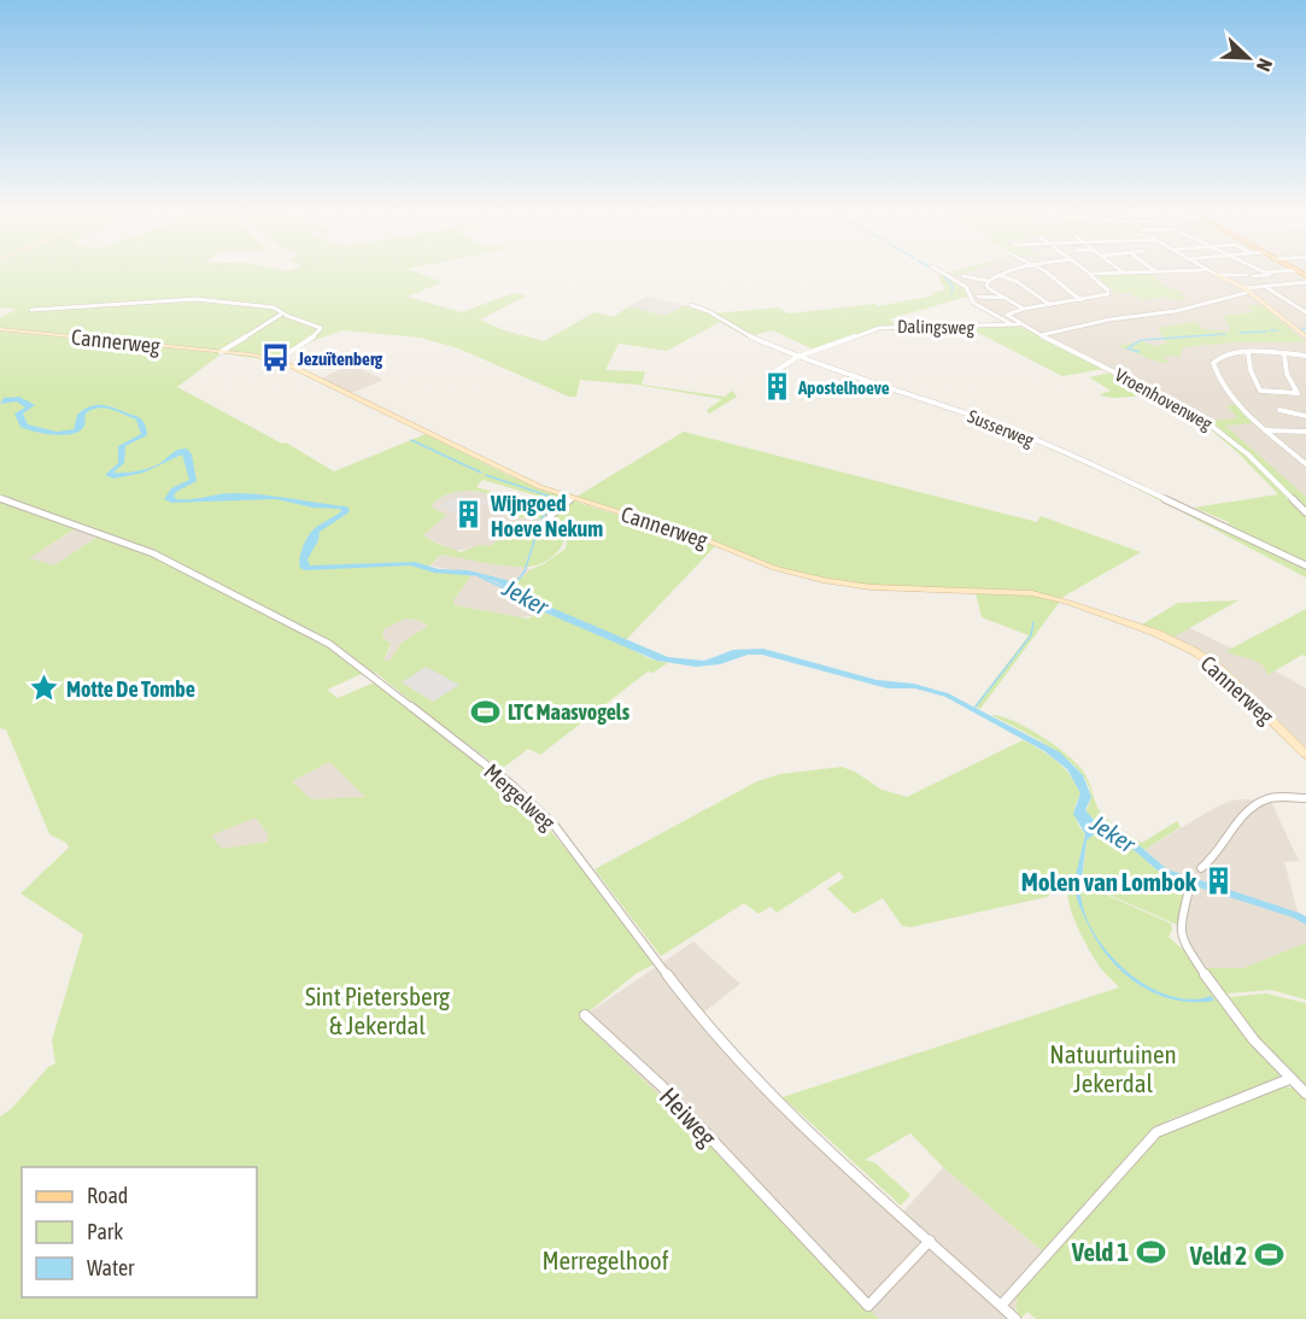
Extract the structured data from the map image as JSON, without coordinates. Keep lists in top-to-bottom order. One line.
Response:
{"streets":{"main road":["Cannerweg"],"street":["Dalingsweg","Vroenhovenweg","Susserweg","Mergelweg","Heiweg"]},"crossings":[["Dalingsweg","Vroenhovenweg"],["Dalingsweg","Susserweg"],["Mergelweg","Heiweg"]],"water":["Jeker"],"parks":["Sint Pietersberg & Jekerdal","Natuurtuinen Jekerdal","Merregelhoof"],"places":{"bus stop":["Jezuïtenberg"],"building":["Apostelhoeve","Wijngoed Hoeve Nekum","Molen van Lombok"],"place":["Motte De Tombe"],"sports":["LTC Maasvogels","Veld 1","Veld 2"]},"legend":["Road","Park","Water"],"north":"bottom right"}
